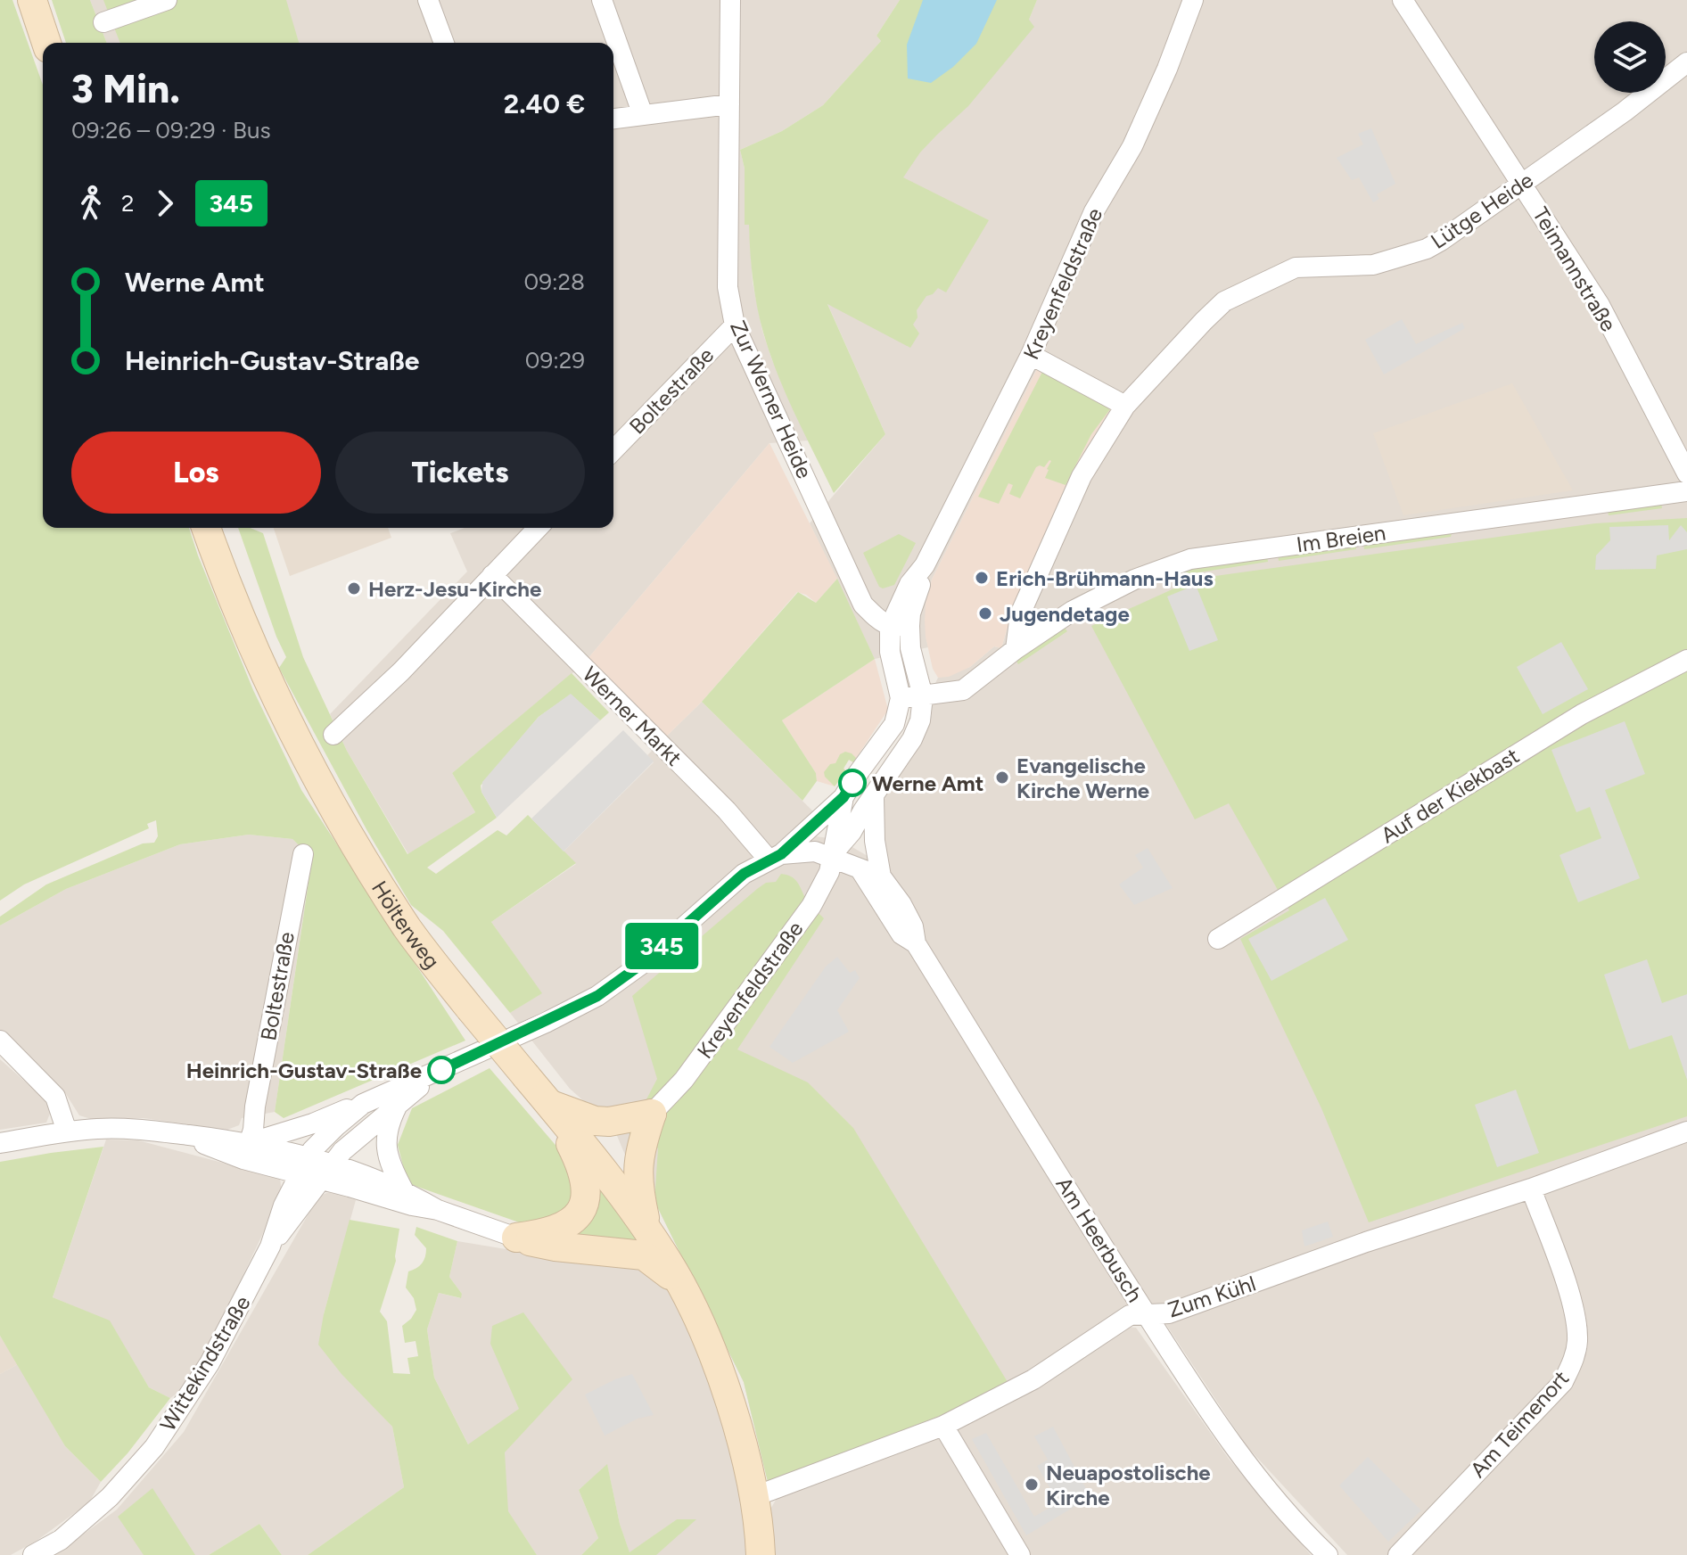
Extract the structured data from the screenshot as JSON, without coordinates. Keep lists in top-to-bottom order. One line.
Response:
{"streets":{"main road":["Hölterweg"],"street":["Lütge Heide","Teimannstraße","Kreyenfeldstraße","Boltestraße","Zur Werner Heide","Im Breien","Werner Markt","Auf der Kiekbast","Am Heerbusch","Zum Kühl","Wittekindstraße","Am Teimenort"]},"crossings":[["Lütge Heide","Teimannstraße"],["Lütge Heide","Im Breien"],["Kreyenfeldstraße","Zur Werner Heide"],["Kreyenfeldstraße","Werner Markt"],["Kreyenfeldstraße","Wittekindstraße"],["Boltestraße","Zur Werner Heide"],["Werner Markt","Wittekindstraße"],["Am Heerbusch","Zum Kühl"],["Zum Kühl","Am Teimenort"]],"places":["Erich-Brühmann-Haus","Herz-Jesu-Kirche","Jugendetage","Evangelische Kirche Werne","Werne Amt","Heinrich-Gustav-Straße","Neuapostolische Kirche"],"lines":["bus line 345"],"page":{"on_map":"345","heading":["3 Min.","09:26 – 09:29 · Bus","2.40 €"],"legs":["2","345"],"list":[{"name":"Werne Amt","value":"09:28"},{"name":"Heinrich-Gustav-Straße","value":"09:29"}],"buttons":["Los","Tickets"]}}
